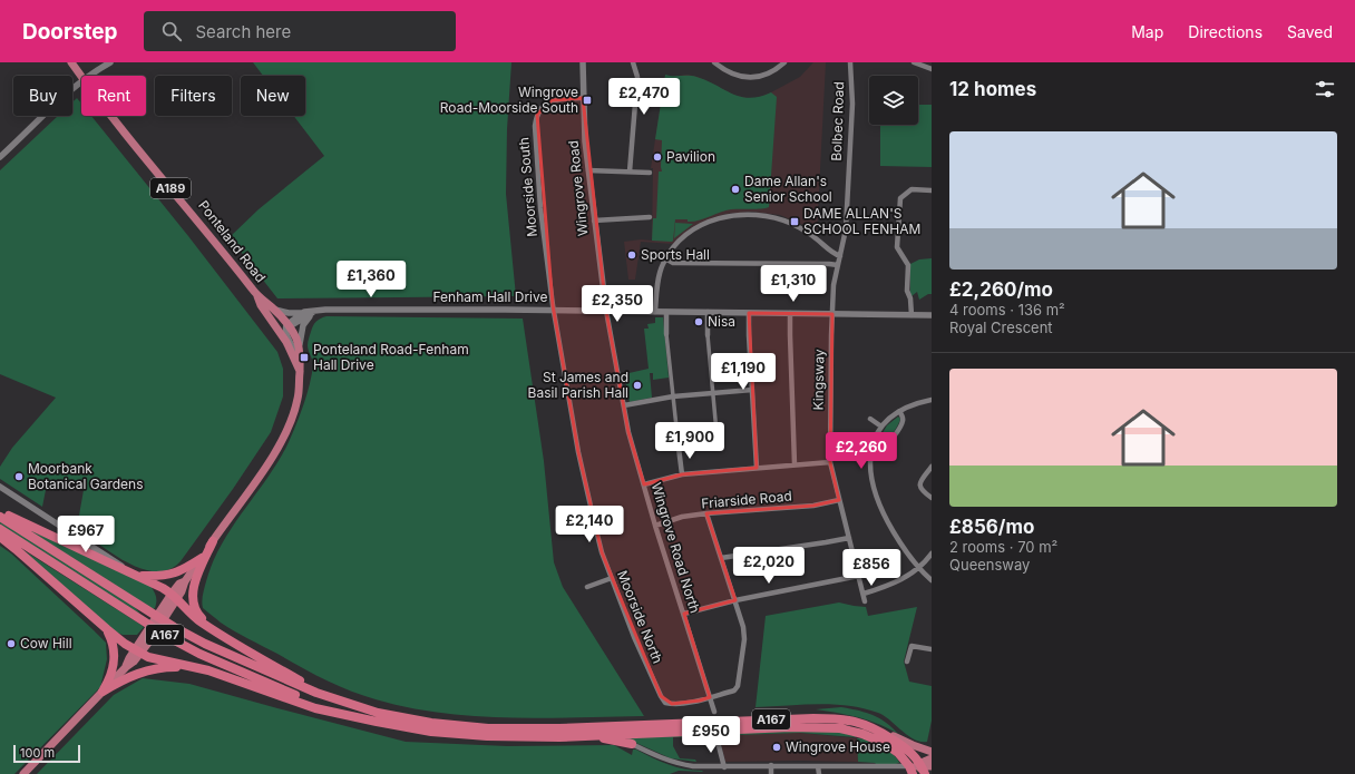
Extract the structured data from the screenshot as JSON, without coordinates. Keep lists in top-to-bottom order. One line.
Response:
{"streets":{"highway":["A167"],"main road":["A189","Ponteland Road"],"street":["Bolbec Road","Moorside South","Wingrove Road","Fenham Hall Drive","Kingsway","Friarside Road","Wingrove Road North","Moorside North"]},"crossings":[["Bolbec Road","Fenham Hall Drive"],["Bolbec Road","Kingsway"],["Moorside South","Wingrove Road"],["Moorside South","Fenham Hall Drive"],["Moorside South","Moorside North"],["A189","Ponteland Road"],["Wingrove Road","Fenham Hall Drive"],["Wingrove Road","Wingrove Road North"],["Ponteland Road","Fenham Hall Drive"],["Fenham Hall Drive","Kingsway"],["Fenham Hall Drive","Wingrove Road North"],["Fenham Hall Drive","Moorside North"],["Kingsway","Friarside Road"],["Friarside Road","Wingrove Road North"],["Wingrove Road North","Moorside North"]],"places":{"transit":["Wingrove Road-Moorside South","DAME ALLAN'S SCHOOL FENHAM","Ponteland Road-Fenham Hall Drive"],"other":["Pavilion","Dame Allan's Senior School","Sports Hall","Nisa","St James and Basil Parish Hall","Moorbank Botanical Gardens","Cow Hill","Wingrove House"]},"scale_bar":"100 m","page":{"header":"Doorstep","search":"Search here","nav":["Map","Directions","Saved"],"heading":"12 homes","chip":["Buy","Rent","Filters","New"],"price":["£2,470","£1,360","£1,310","£2,350","£1,190","£1,900","£2,260","£2,140","£967","£2,020","£856","£950"],"list":[{"name":"£2,260/mo","note":"4 rooms · 136 m² · Royal Crescent"},{"name":"£856/mo","note":"2 rooms · 70 m² · Queensway"}],"scale":"100 m"}}
